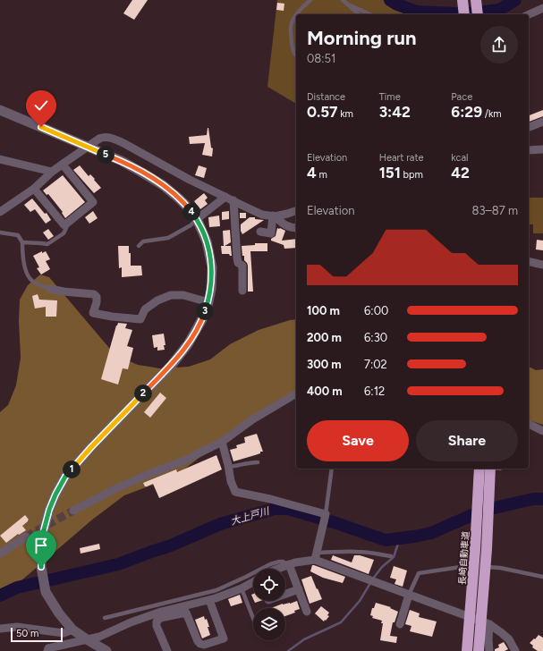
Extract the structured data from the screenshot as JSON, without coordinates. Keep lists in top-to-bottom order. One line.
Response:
{"streets":{"highway":["長崎自動車道"]},"water":["大上戸川"],"scale_bar":"50 m","page":{"heading":["Morning run","08:51"],"stats":[["Distance","0.57 km"],["Time","3:42"],["Pace","6:29 /km"],["Elevation","4 m"],["Heart rate","151 bpm"],["kcal","42"]],"pins":["5","4","3","2","1"],"chart":["Elevation","83–87 m"],"list":[{"name":"100 m","note":"6:00"},{"name":"200 m","note":"6:30"},{"name":"300 m","note":"7:02"},{"name":"400 m","note":"6:12"}],"buttons":["Save","Share"],"scale":"50 m"}}
